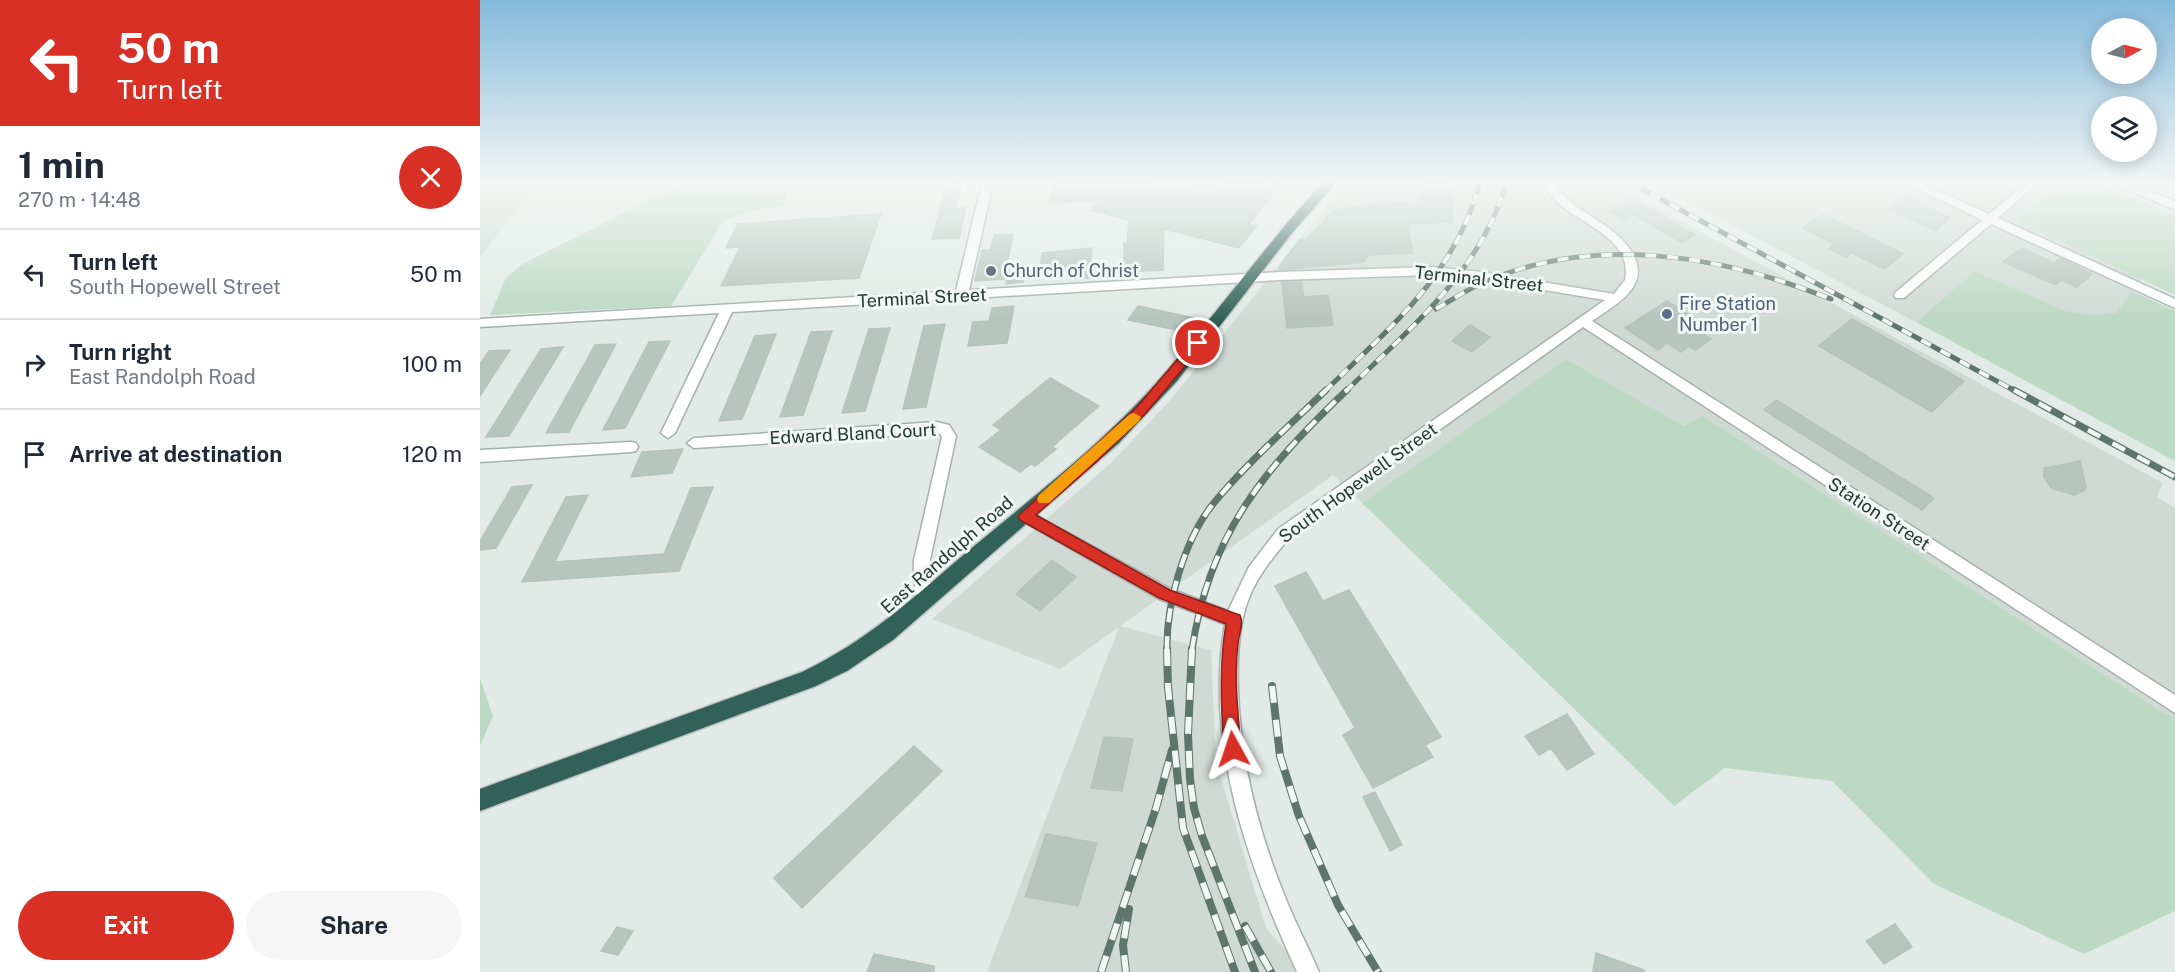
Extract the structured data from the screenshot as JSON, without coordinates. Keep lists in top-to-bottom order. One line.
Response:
{"streets":{"highway":["East Randolph Road"],"street":["Terminal Street","Edward Bland Court","South Hopewell Street","Station Street"]},"crossings":[["Terminal Street","South Hopewell Street"],["Terminal Street","East Randolph Road"],["Edward Bland Court","East Randolph Road"],["South Hopewell Street","Station Street"]],"places":["Church of Christ","Fire Station Number 1"],"north":"right","page":{"turn":["50 m","Turn left"],"heading":["1 min","270 m · 14:48"],"list":[{"name":"Turn left","note":"South Hopewell Street","value":"50 m"},{"name":"Turn right","note":"East Randolph Road","value":"100 m"},{"name":"Arrive at destination","value":"120 m"}],"buttons":["Exit","Share"]}}
